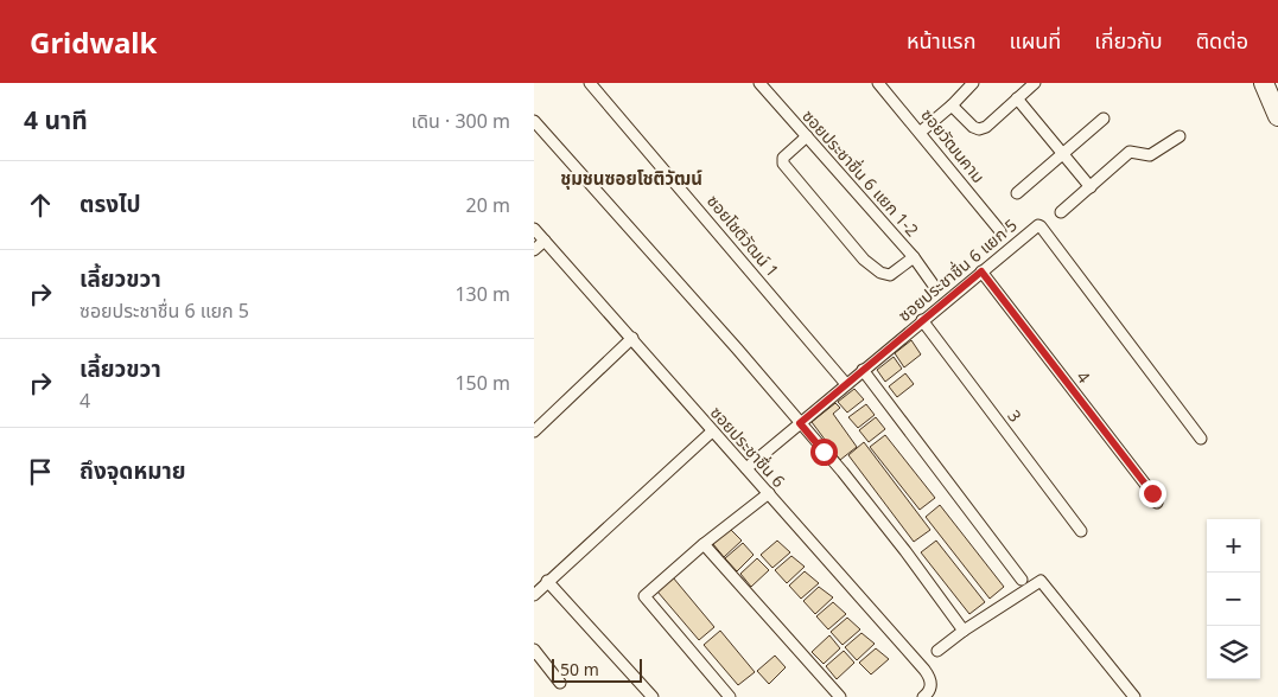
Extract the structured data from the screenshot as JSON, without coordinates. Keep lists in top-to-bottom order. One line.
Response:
{"streets":{"street":["ซอยวัฒนคาม","ซอยประชาชื่น 6 แยก 1-2","ซอยโชติวัฒน์ 1","ซอยประชาชื่น 6 แยก 5","4","3","ซอยประชาชื่น 6"]},"crossings":[["ซอยโชติวัฒน์ 1","ซอยประชาชื่น 6 แยก 5"],["ซอยประชาชื่น 6 แยก 5","4"],["ซอยประชาชื่น 6 แยก 5","3"],["ซอยประชาชื่น 6 แยก 5","ซอยประชาชื่น 6"]],"districts":["ชุมชนซอยโชติวัฒน์"],"scale_bar":"50 m","page":{"header":"Gridwalk","nav":["หน้าแรก","แผนที่","เกี่ยวกับ","ติดต่อ"],"heading":["4 นาที","เดิน · 300 m"],"list":[["ตรงไป","20 m"],["เลี้ยวขวา","ซอยประชาชื่น 6 แยก 5","130 m"],["เลี้ยวขวา","4","150 m"],"ถึงจุดหมาย"],"map_buttons":["+","−"],"scale":"50 m"}}
